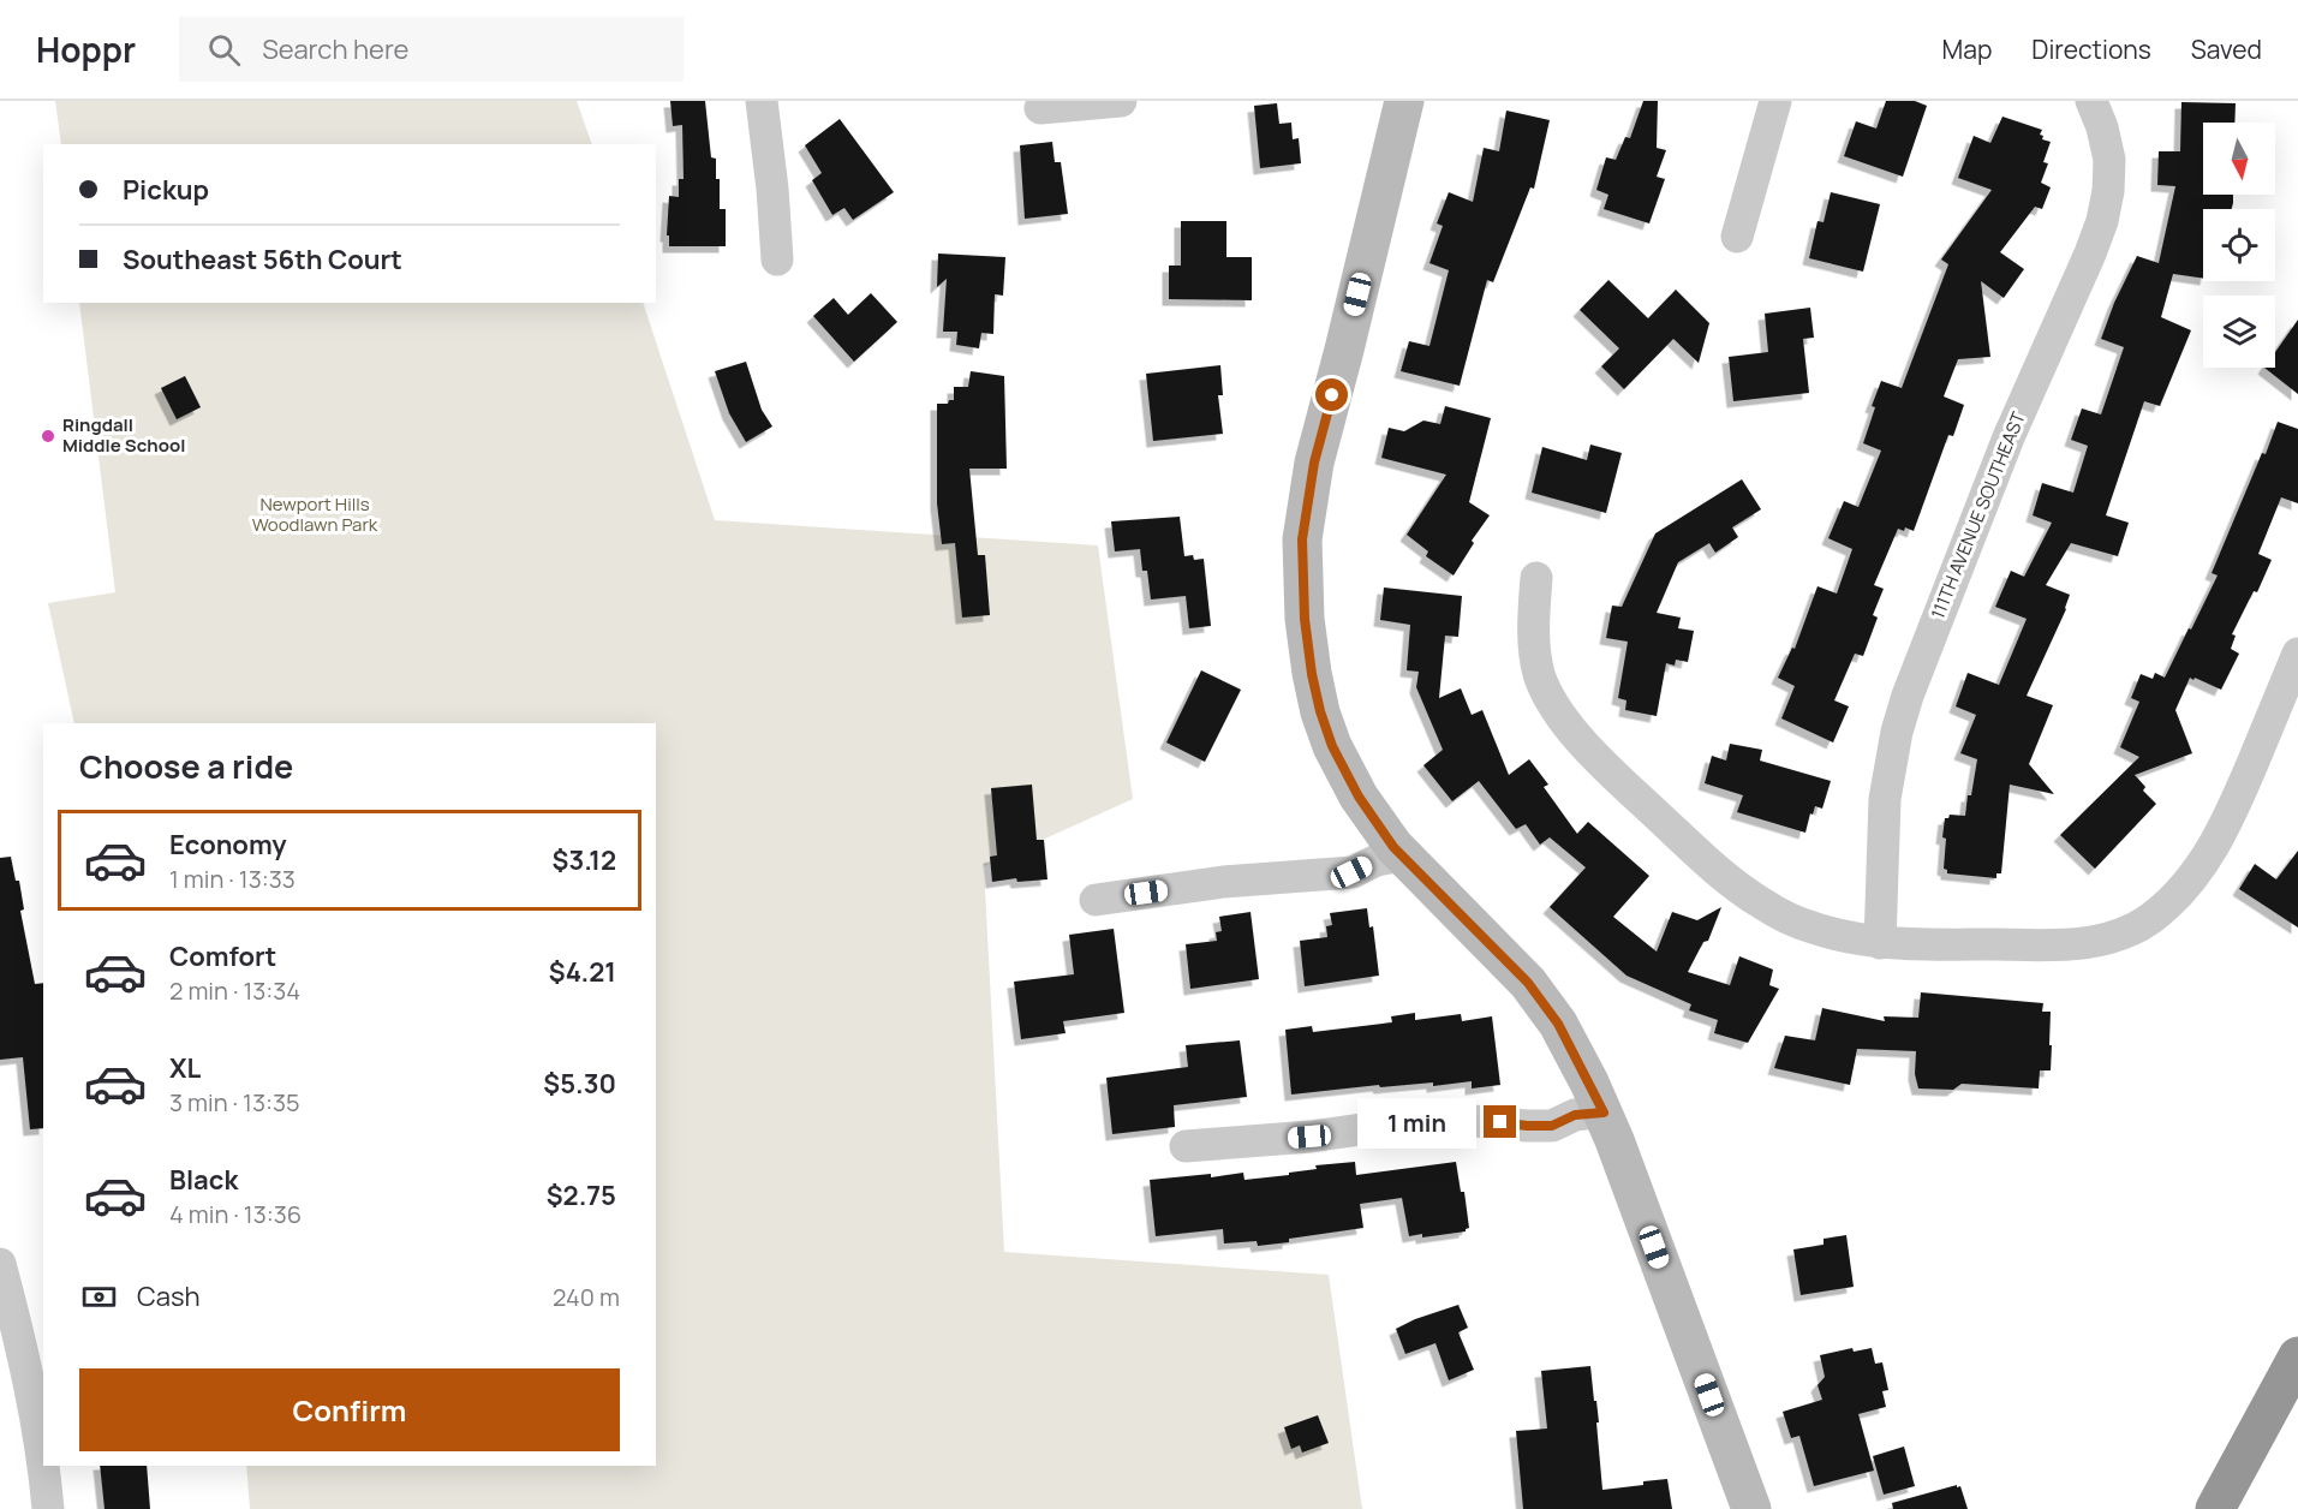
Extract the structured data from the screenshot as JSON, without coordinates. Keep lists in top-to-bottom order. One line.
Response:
{"streets":{"street":["111TH AVENUE SOUTHEAST"]},"parks":["Newport Hills Woodlawn Park"],"places":["Ringdall Middle School"],"north":"bottom","page":{"header":"Hoppr","search":"Search here","nav":["Map","Directions","Saved"],"banner":["Pickup","Southeast 56th Court"],"heading":"Choose a ride","list":[{"name":"Economy","note":"1 min · 13:33","value":"$3.12"},{"name":"Comfort","note":"2 min · 13:34","value":"$4.21"},{"name":"XL","note":"3 min · 13:35","value":"$5.30"},{"name":"Black","note":"4 min · 13:36","value":"$2.75"}],"bubble":"1 min","pay":["Cash","240 m"],"buttons":"Confirm"}}
